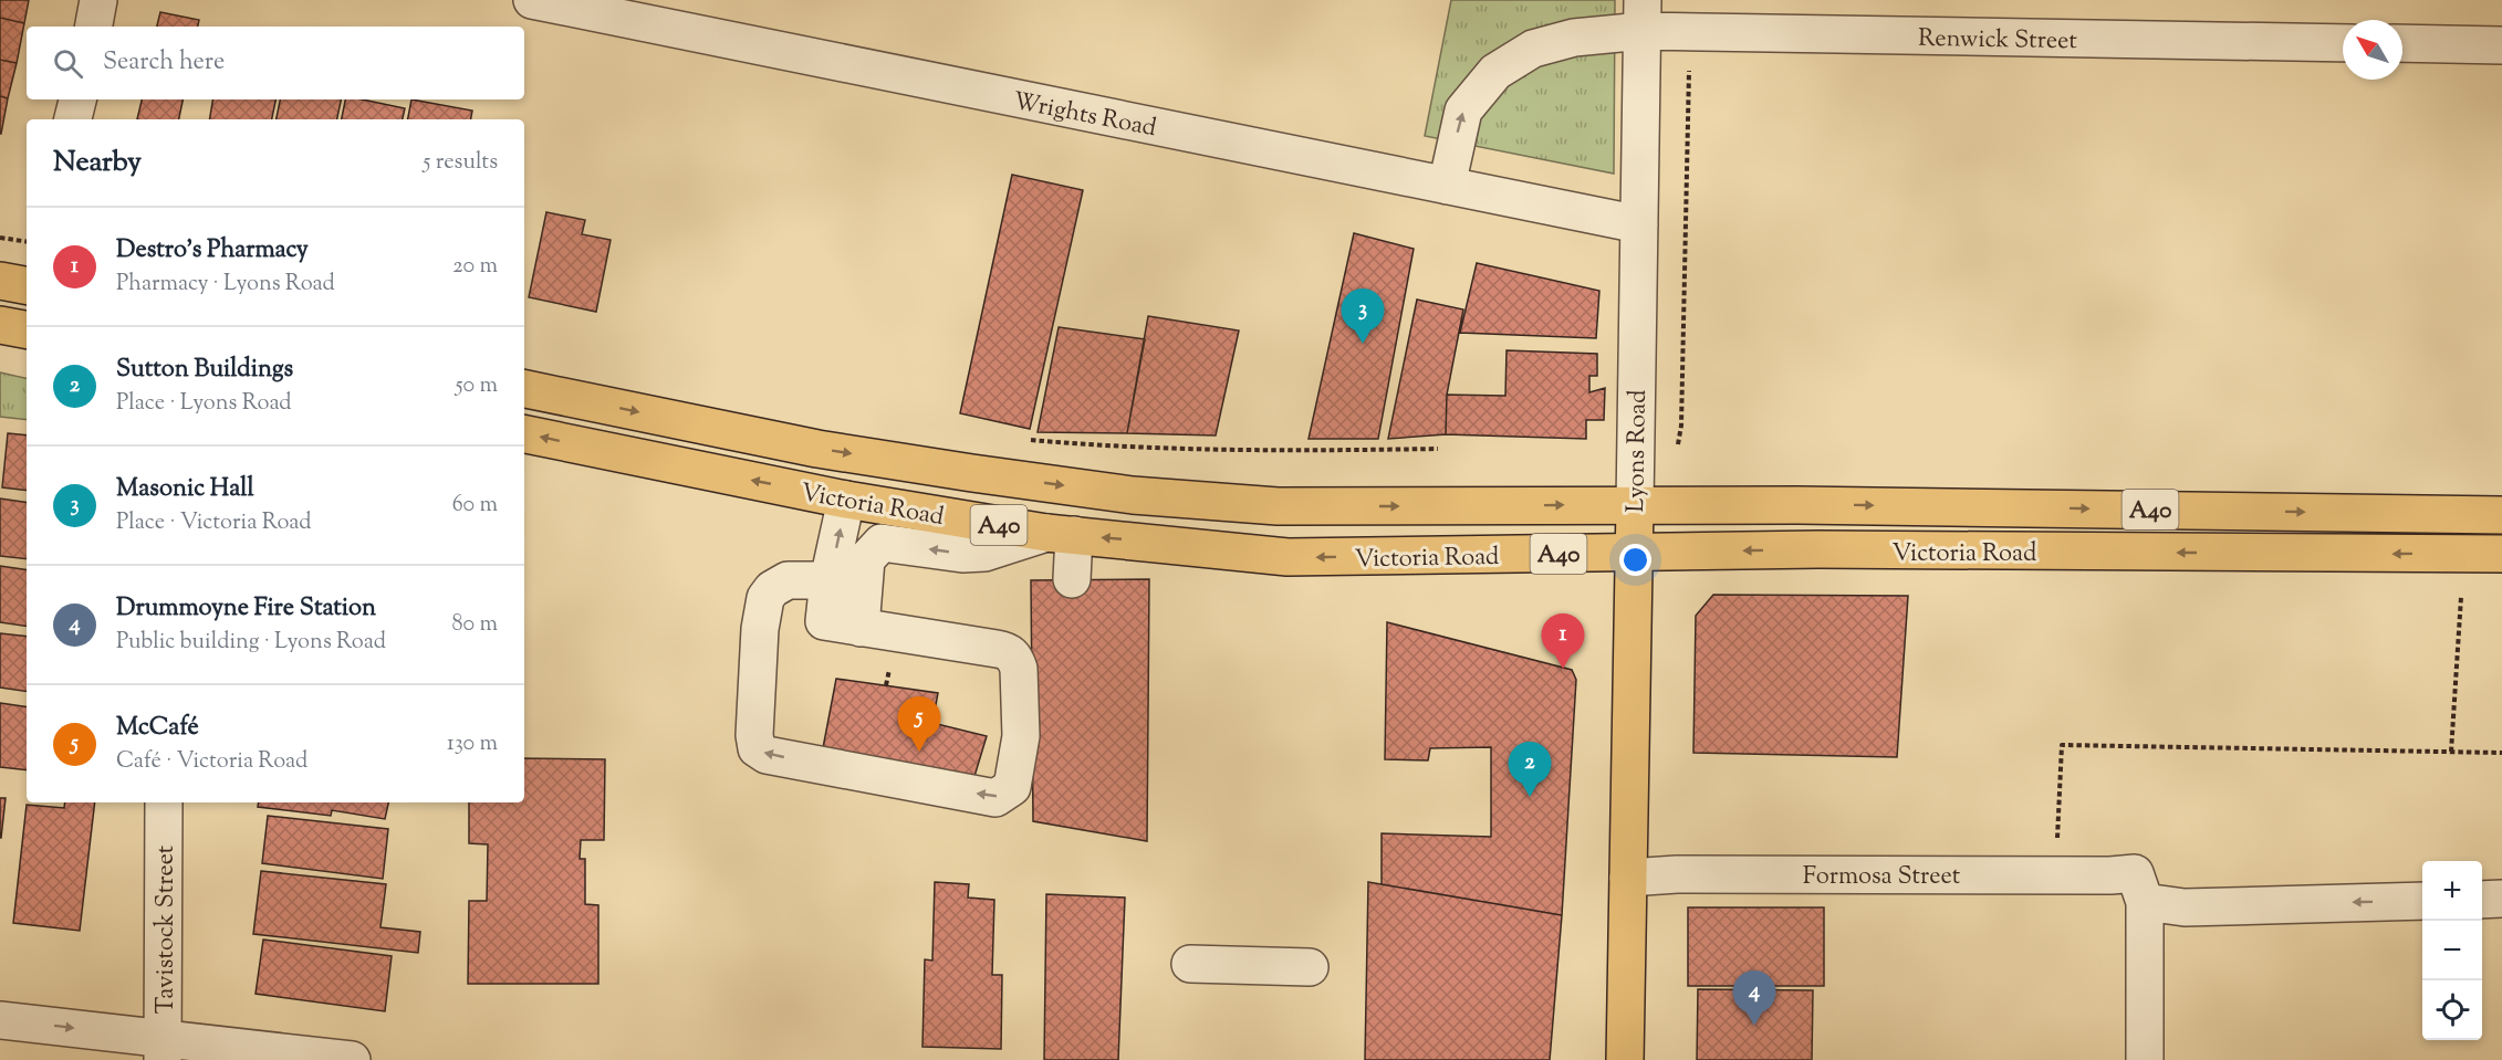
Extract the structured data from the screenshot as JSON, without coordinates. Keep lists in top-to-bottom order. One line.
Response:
{"streets":{"main road":["Lyons Road","Victoria Road","A40"],"street":["Renwick Street","Wrights Road","Formosa Street","Tavistock Street"]},"crossings":[["Renwick Street","Wrights Road"],["Renwick Street","Lyons Road"],["Wrights Road","Lyons Road"],["Lyons Road","Victoria Road"],["Lyons Road","Formosa Street"]],"one_way":["Formosa Street"],"north":"top left","page":{"search":"Search here","heading":["Nearby","5 results"],"list":[{"mark":"1","name":"Destro's Pharmacy","note":"Pharmacy · Lyons Road","value":"20 m"},{"mark":"2","name":"Sutton Buildings","note":"Place · Lyons Road","value":"50 m"},{"mark":"3","name":"Masonic Hall","note":"Place · Victoria Road","value":"60 m"},{"mark":"4","name":"Drummoyne Fire Station","note":"Public building · Lyons Road","value":"80 m"},{"mark":"5","name":"McCafé","note":"Café · Victoria Road","value":"130 m"}],"pins":["3","1","5","2","4"],"map_buttons":["+","−"]}}
